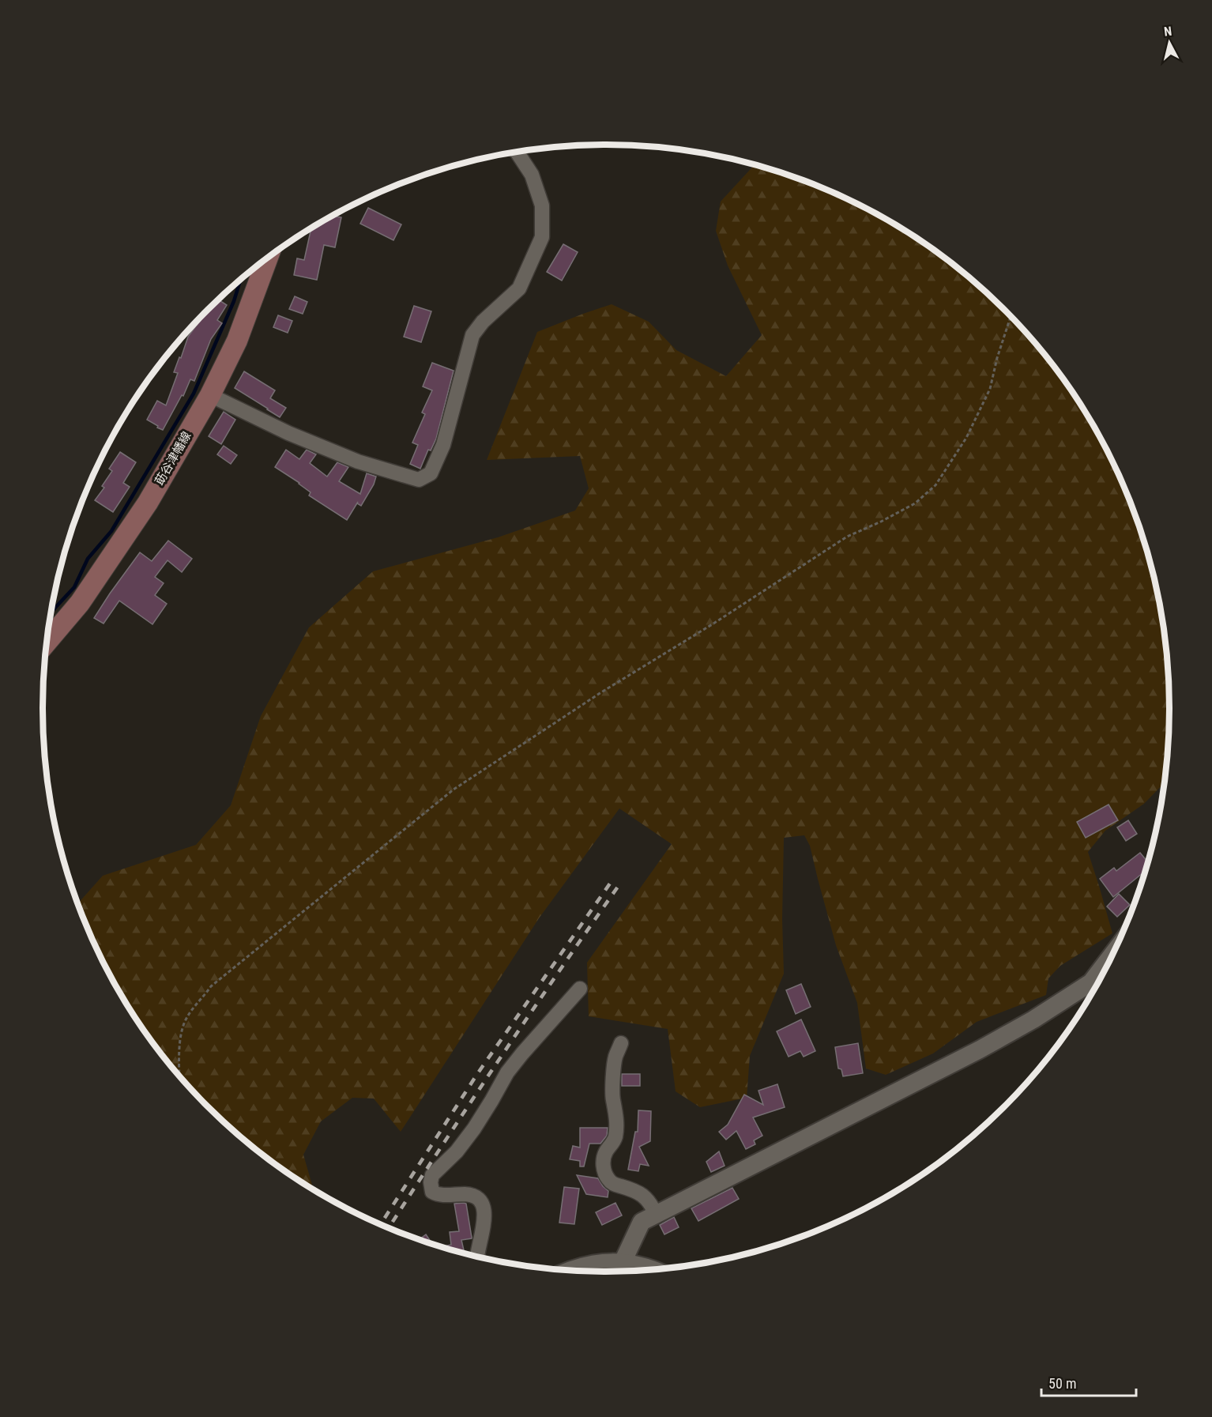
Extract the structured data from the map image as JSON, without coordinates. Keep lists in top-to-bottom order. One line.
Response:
{"streets":{"main road":["莇谷津幡線"]},"scale_bar":"50 m","north":"top"}
